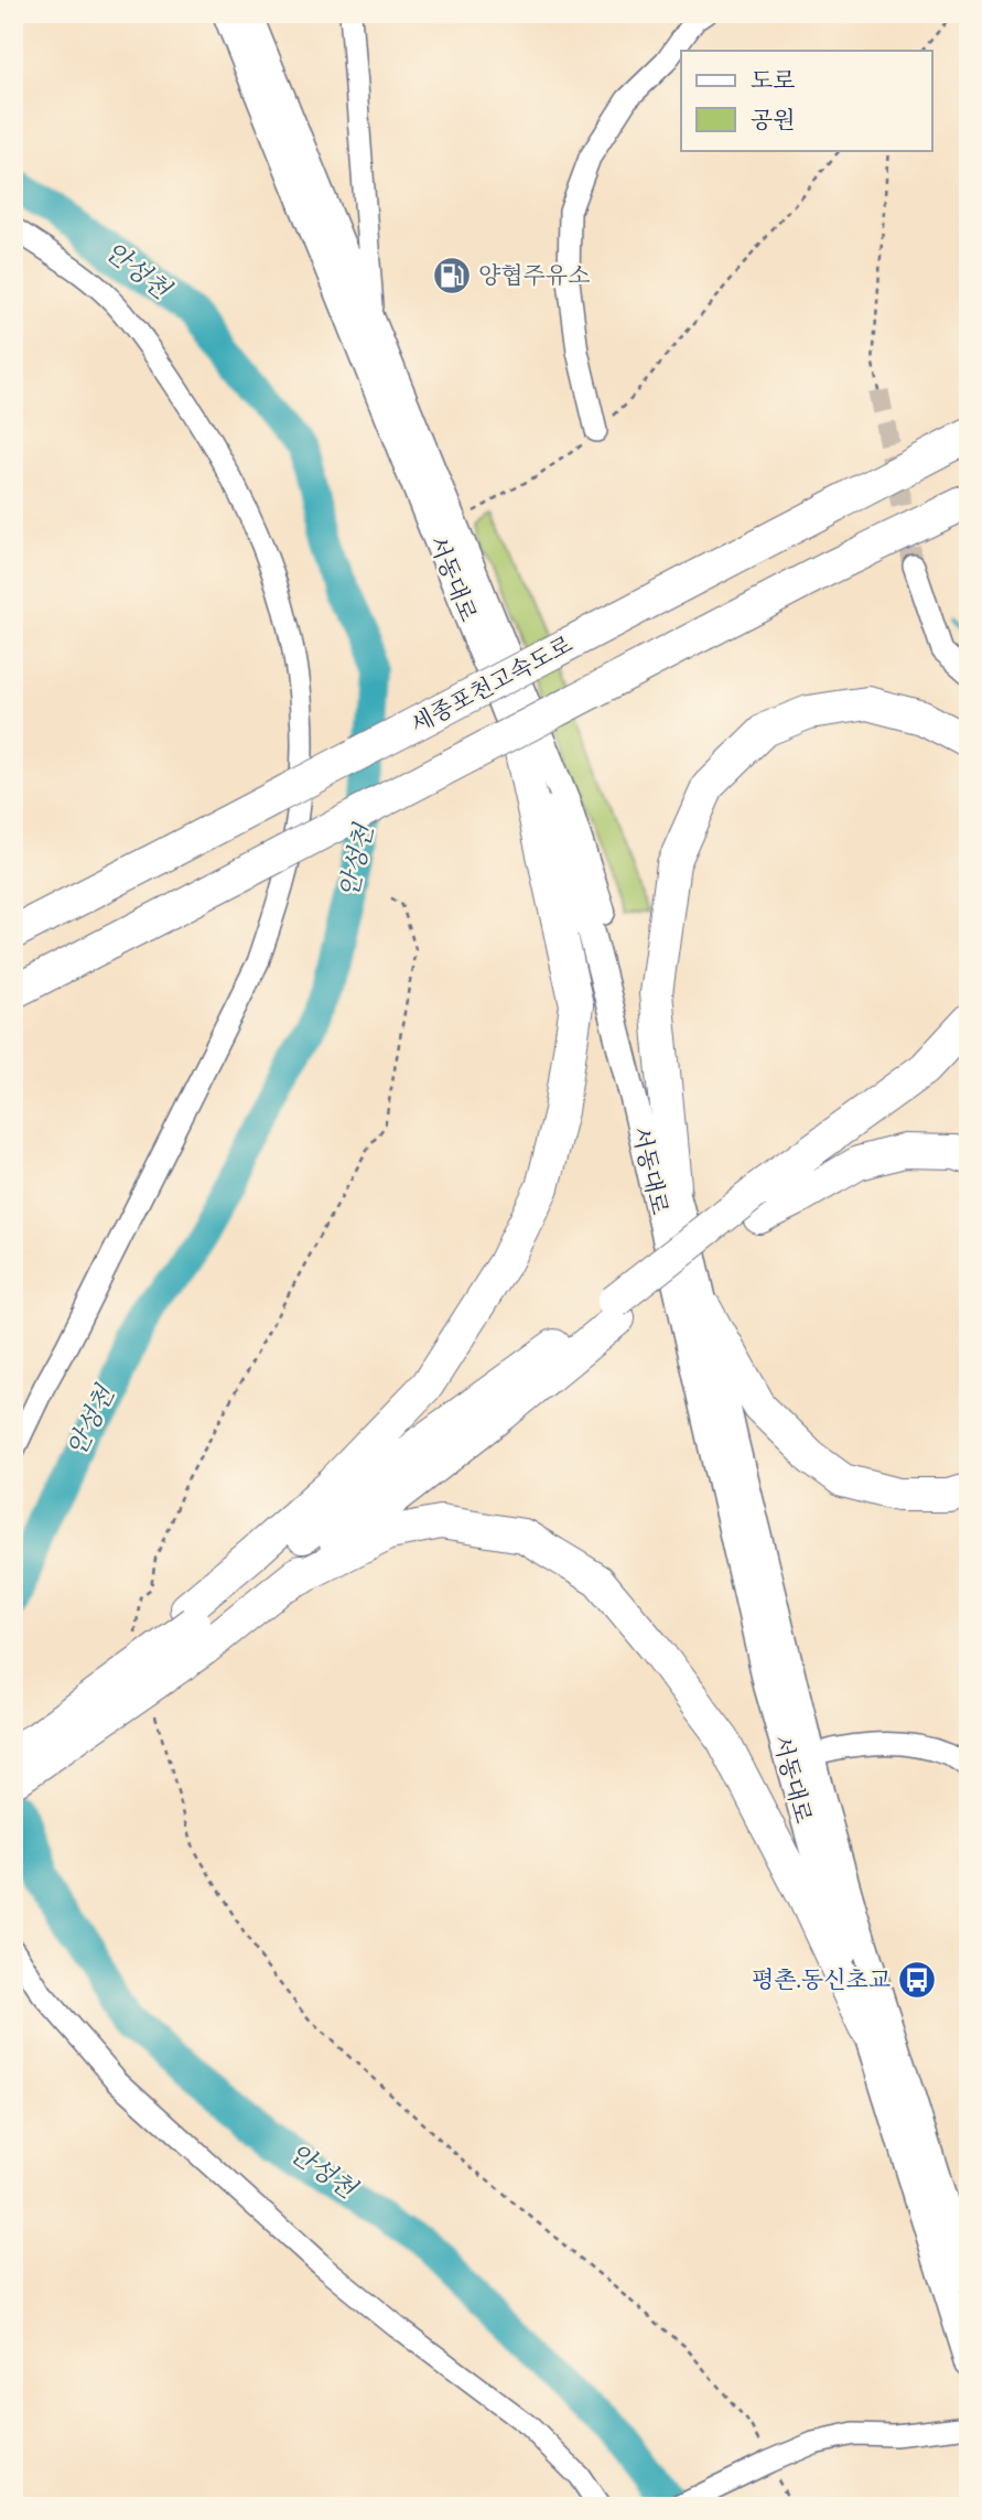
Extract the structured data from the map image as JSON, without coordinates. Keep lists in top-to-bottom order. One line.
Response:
{"streets":{"highway":["세종포천고속도로"],"main road":["서동대로"]},"water":["안성천"],"places":{"fuel station":["양협주유소"],"bus stop":["평촌.동신초교"]},"legend":["도로","공원"]}
